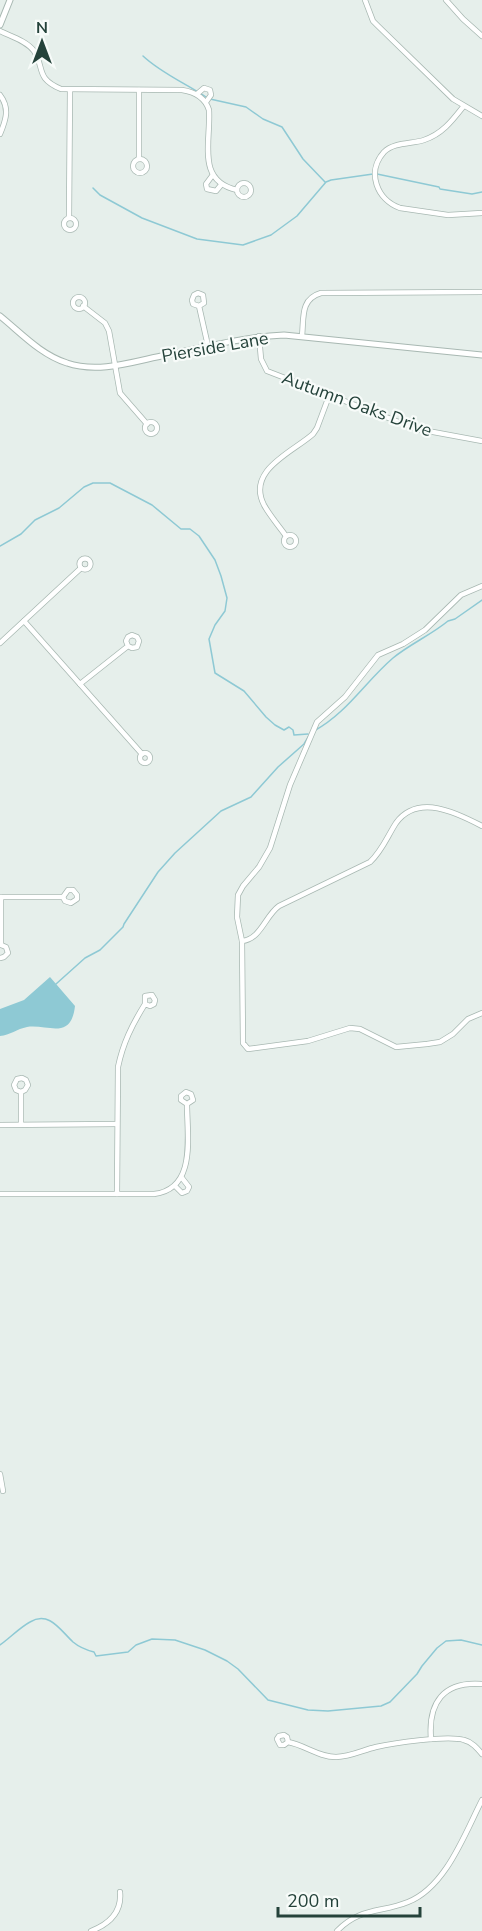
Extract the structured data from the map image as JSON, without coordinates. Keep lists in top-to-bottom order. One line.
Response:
{"streets":{"street":["Pierside Lane","Autumn Oaks Drive"]},"crossings":[["Pierside Lane","Autumn Oaks Drive"]],"scale_bar":"200 m","north":"top"}
